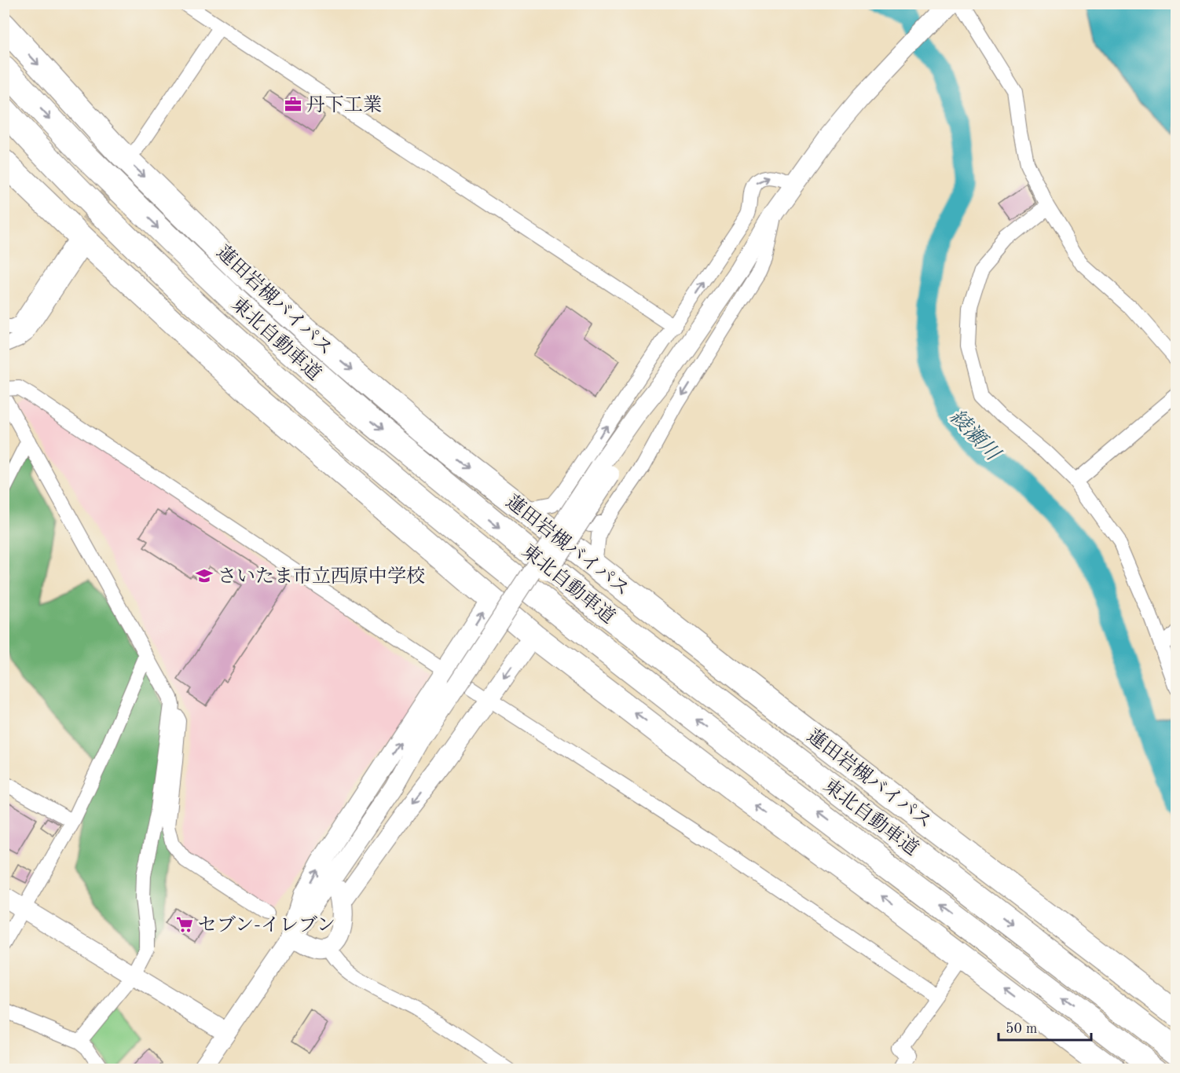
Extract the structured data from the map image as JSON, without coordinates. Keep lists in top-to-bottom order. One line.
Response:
{"streets":{"highway":["蓮田岩槻バイパス","東北自動車道"]},"water":["綾瀬川"],"places":{"office":["丹下工業"],"school or university":["さいたま市立西原中学校"],"supermarket":["セブン-イレブン"]},"scale_bar":"50 m"}
